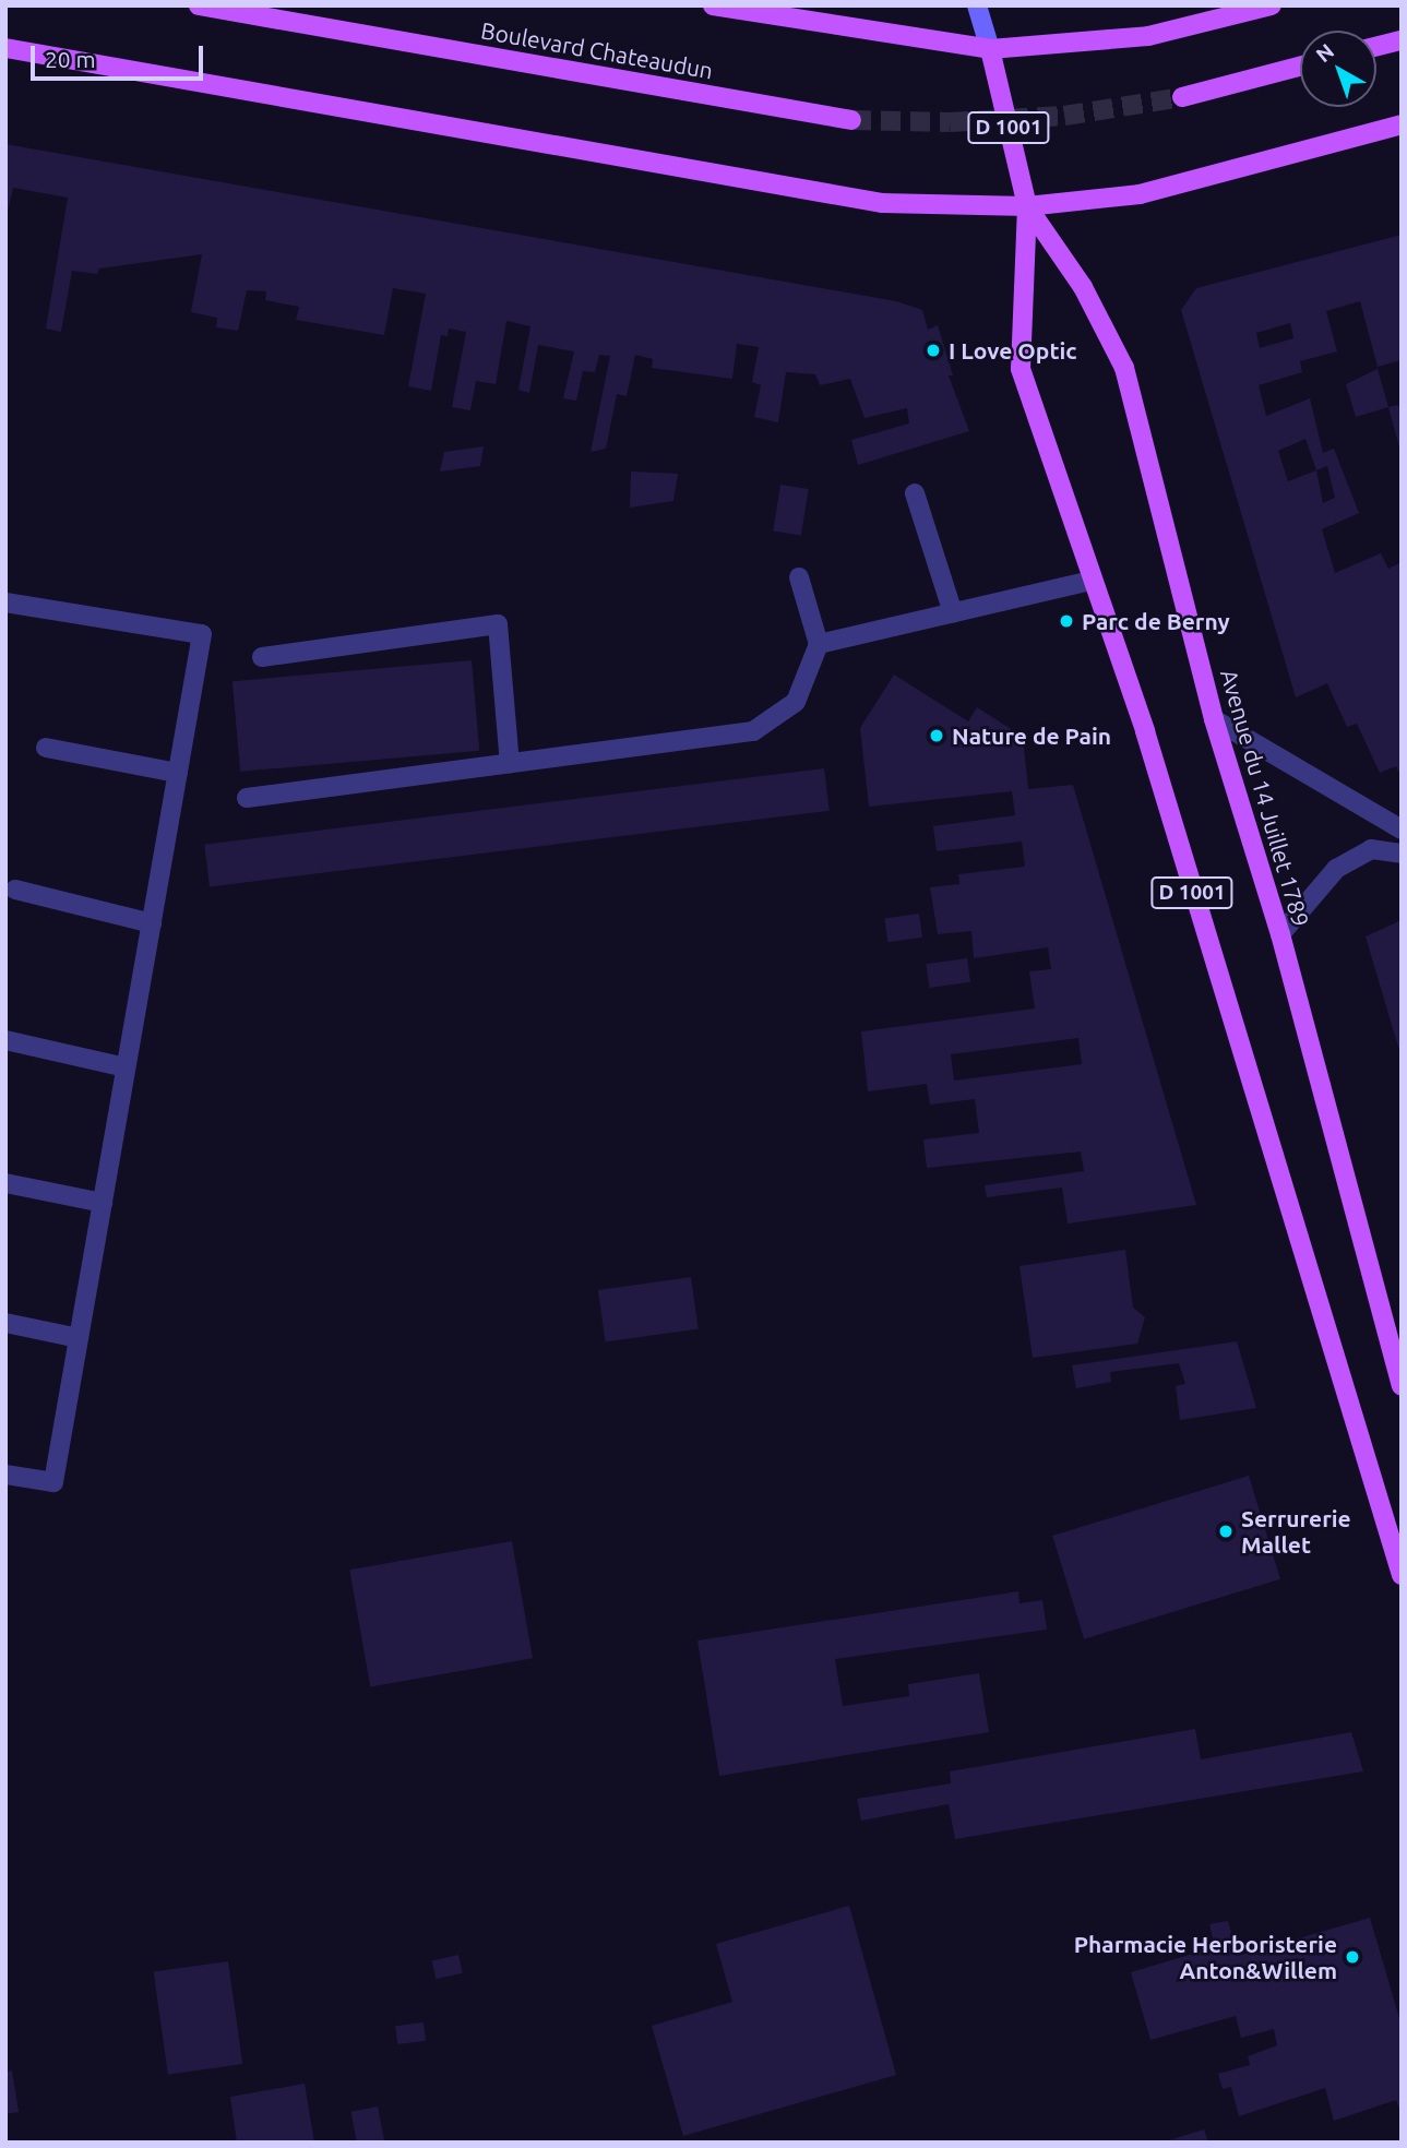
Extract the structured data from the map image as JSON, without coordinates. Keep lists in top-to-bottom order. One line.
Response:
{"streets":{"main road":["Boulevard Chateaudun","D 1001","Avenue du 14 Juillet 1789"]},"crossings":[["D 1001","Avenue du 14 Juillet 1789"]],"places":["I Love Optic","Parc de Berny","Nature de Pain","Serrurerie Mallet","Pharmacie Herboristerie Anton&Willem"],"scale_bar":"20 m","north":"top left"}
